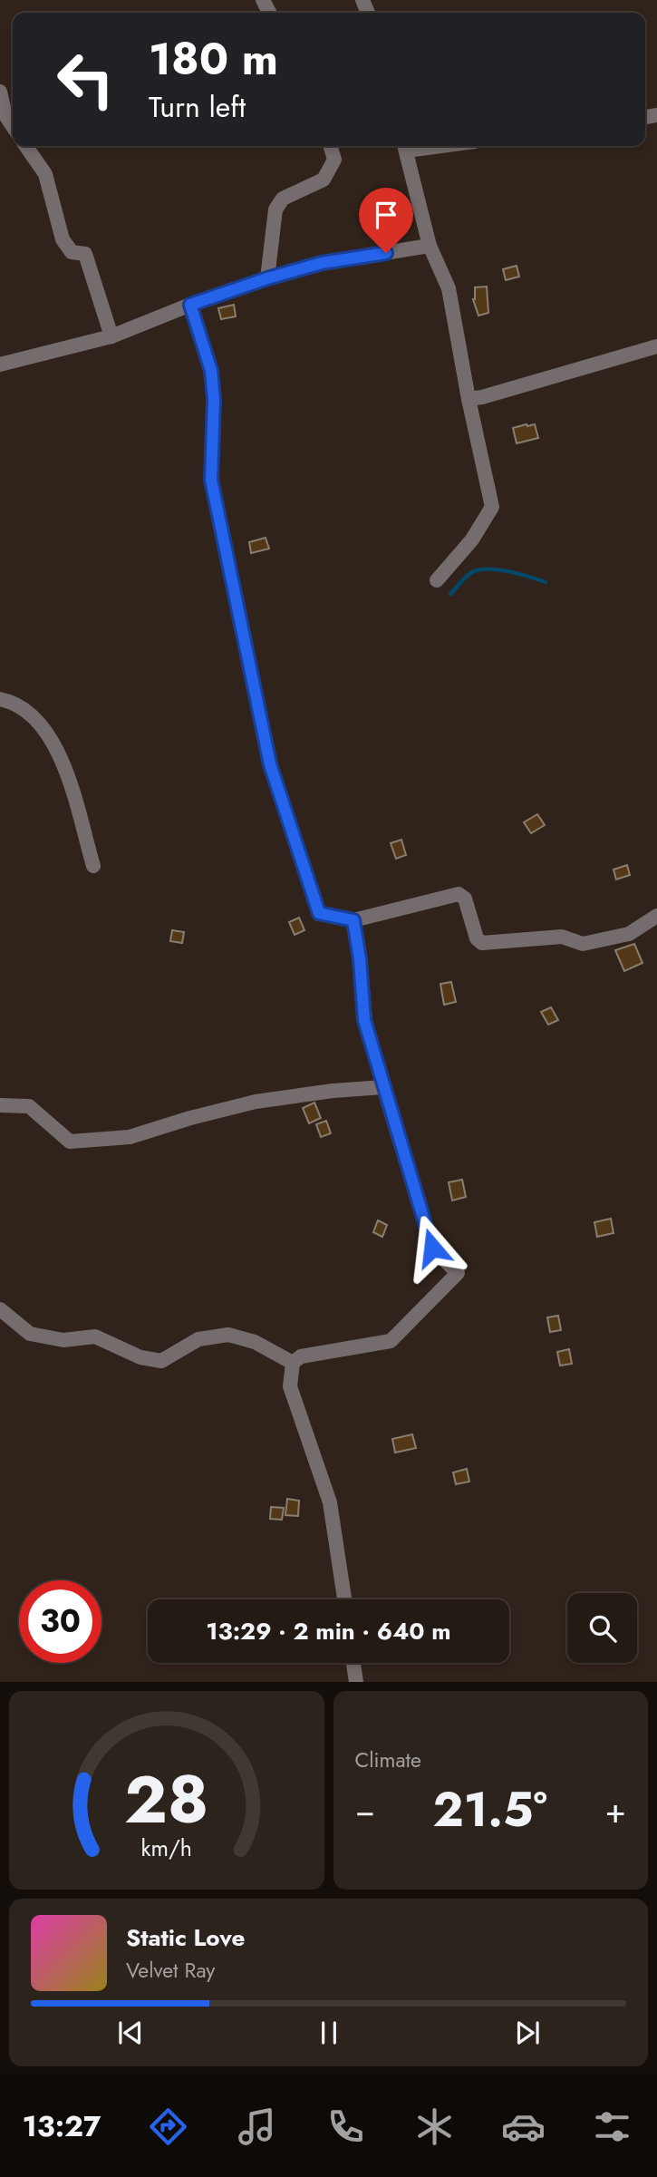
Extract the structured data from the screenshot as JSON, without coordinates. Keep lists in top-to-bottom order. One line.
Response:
{"page":{"turn":["180 m","Turn left"],"limit":"30","trip":"13:29 · 2 min · 640 m","tile":"Climate","heat":["−","21.5°","+"],"song":["Static Love","Velvet Ray"],"tabs":"13:27","gauge":["28","km/h"]}}
